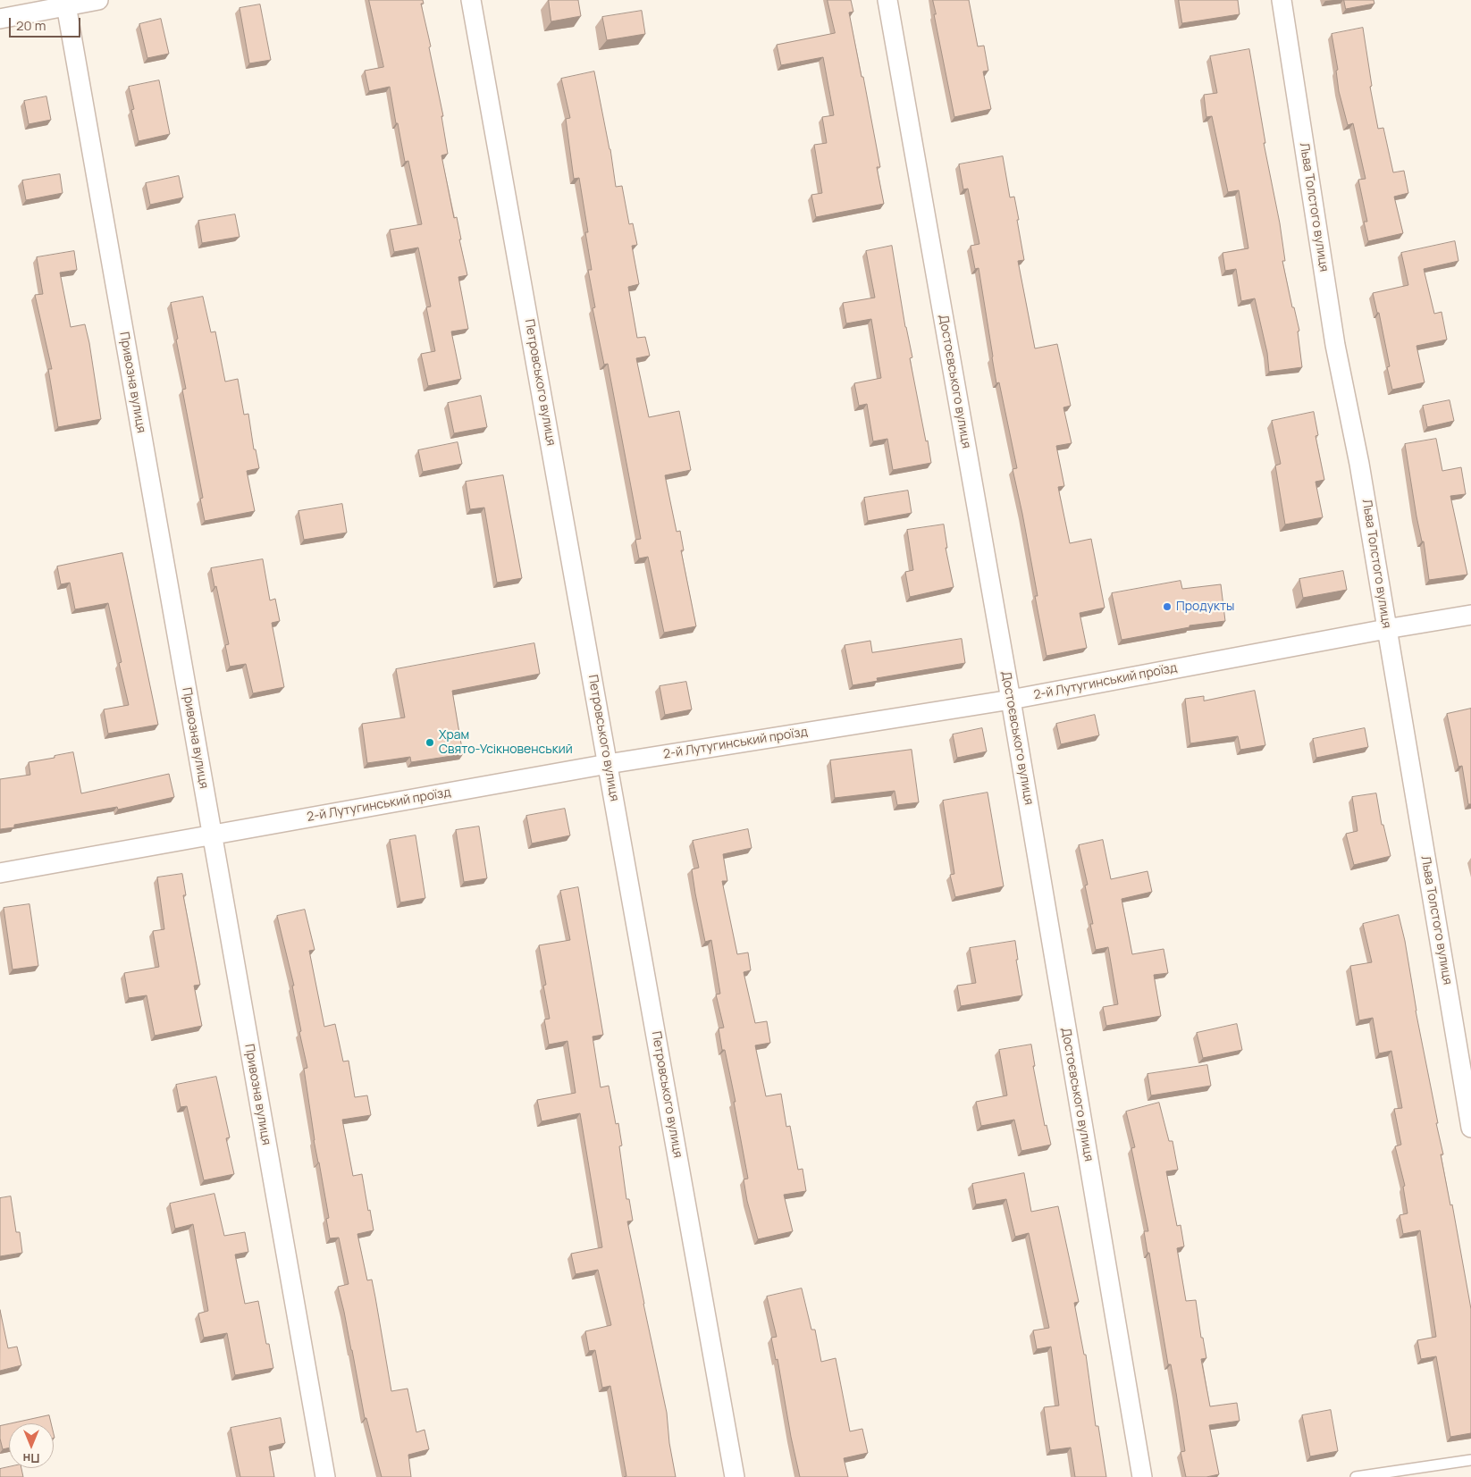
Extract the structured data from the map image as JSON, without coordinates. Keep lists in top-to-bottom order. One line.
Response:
{"streets":{"street":["Льва Толстого вулиця","Достоєвського вулиця","Привозна вулиця","Петровського вулиця","2-й Лутугинський проїзд"]},"crossings":[["Льва Толстого вулиця","2-й Лутугинський проїзд"],["Достоєвського вулиця","2-й Лутугинський проїзд"],["Привозна вулиця","2-й Лутугинський проїзд"],["Петровського вулиця","2-й Лутугинський проїзд"]],"places":["Продукты","Храм Свято-Усікновенський"],"scale_bar":"20 m","north":"bottom"}
